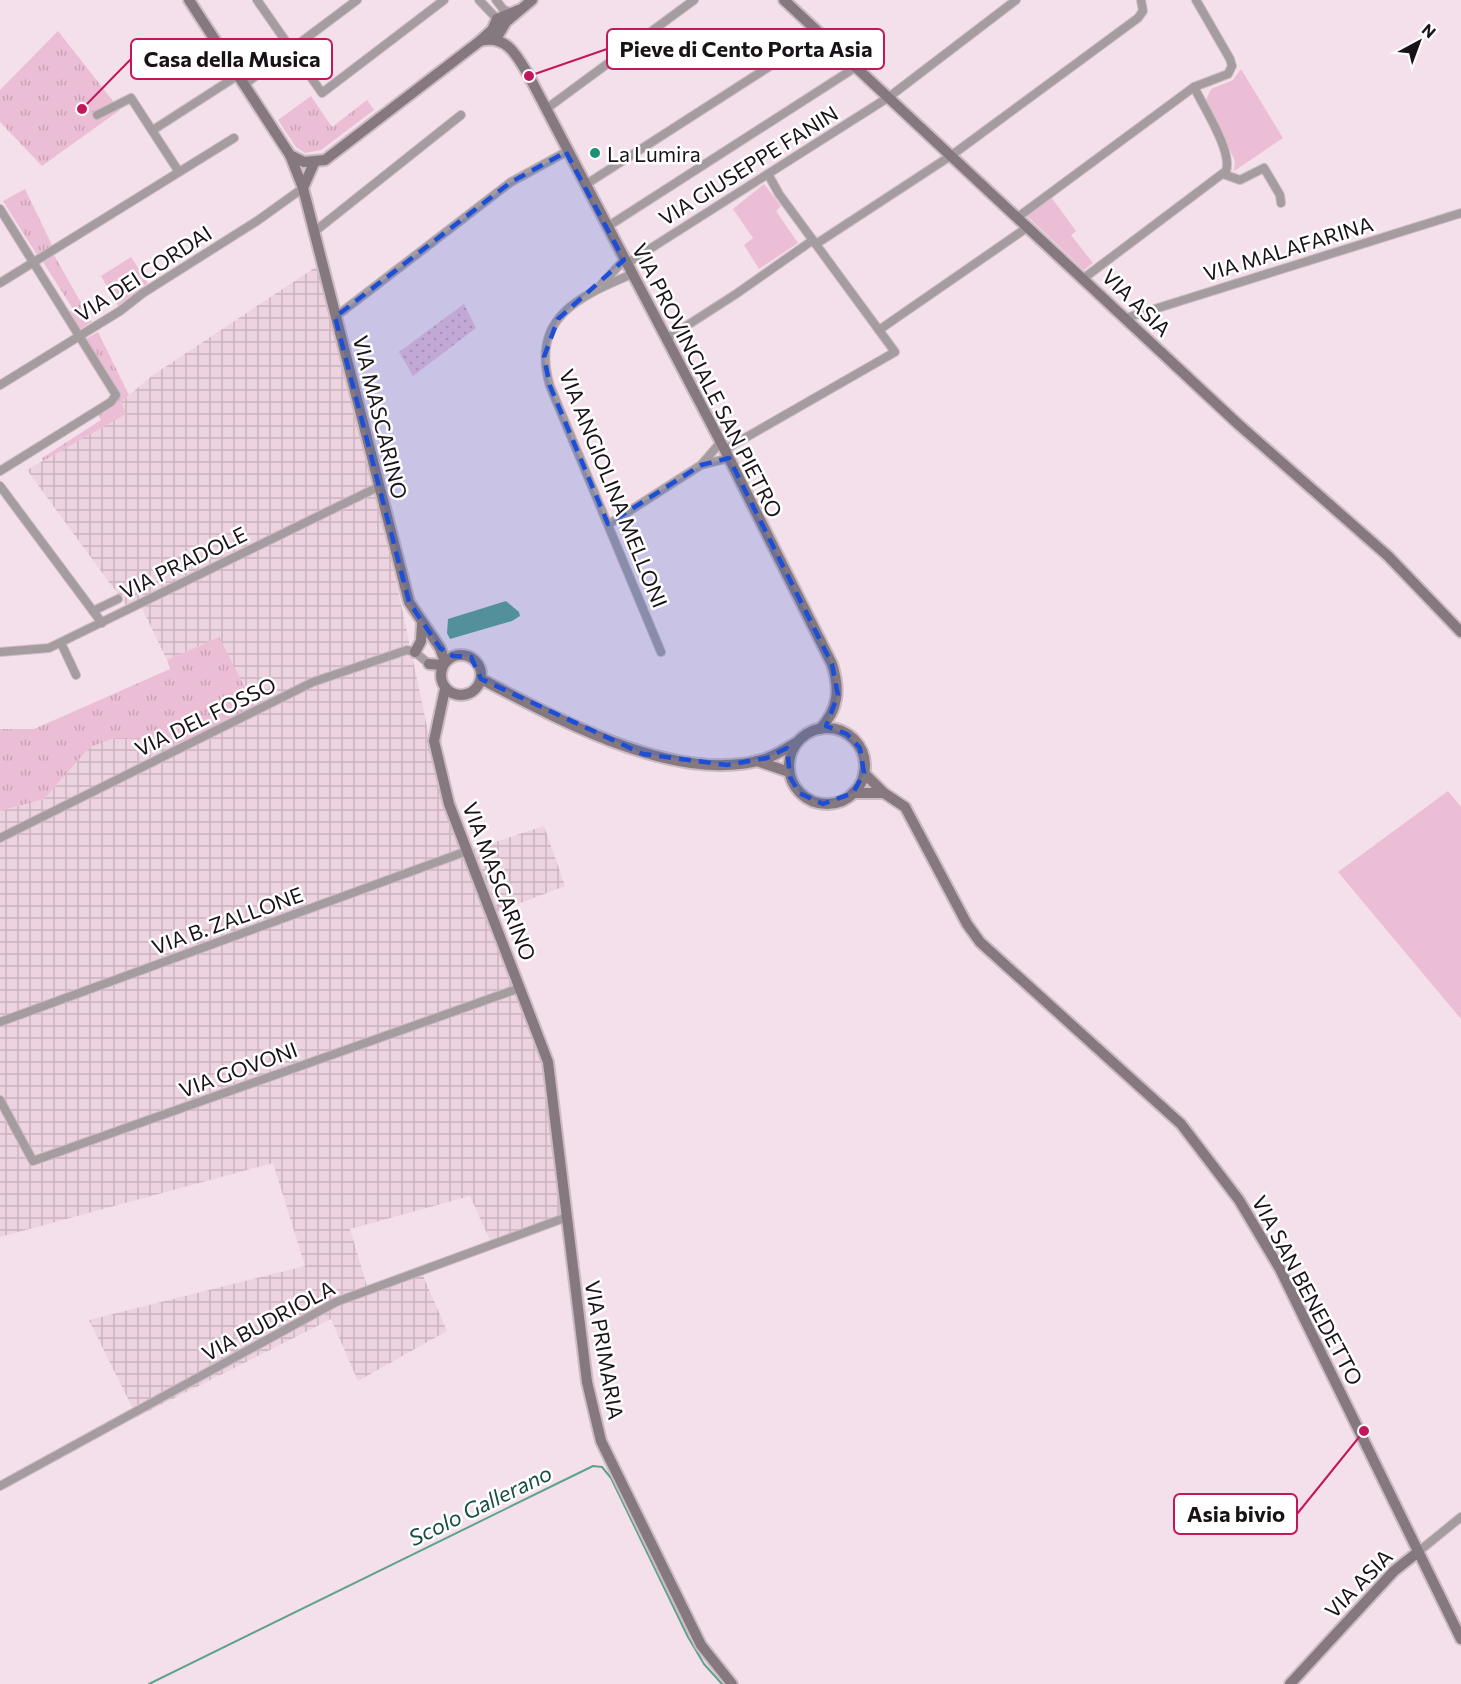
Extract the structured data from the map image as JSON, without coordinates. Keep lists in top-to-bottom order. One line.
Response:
{"streets":{"street":["VIA GIUSEPPE FANIN","VIA MALAFARINA","VIA DEI CORDAI","VIA ASIA","VIA PROVINCIALE SAN PIETRO","VIA MASCARINO","VIA ANGIOLINA MELLONI","VIA PRADOLE","VIA DEL FOSSO","VIA B. ZALLONE","VIA GOVONI","VIA SAN BENEDETTO","VIA BUDRIOLA","VIA PRIMARIA"]},"crossings":[["VIA GIUSEPPE FANIN","VIA ASIA"],["VIA GIUSEPPE FANIN","VIA PROVINCIALE SAN PIETRO"],["VIA GIUSEPPE FANIN","VIA ANGIOLINA MELLONI"],["VIA MALAFARINA","VIA ASIA"],["VIA DEI CORDAI","VIA MASCARINO"],["VIA ASIA","VIA SAN BENEDETTO"],["VIA PROVINCIALE SAN PIETRO","VIA ANGIOLINA MELLONI"],["VIA MASCARINO","VIA PRADOLE"],["VIA MASCARINO","VIA B. ZALLONE"],["VIA MASCARINO","VIA GOVONI"],["VIA MASCARINO","VIA PRIMARIA"],["VIA BUDRIOLA","VIA PRIMARIA"]],"water":["Scolo Gallerano"],"places":["Pieve di Cento Porta Asia","Casa della Musica","La Lumira","Asia bivio"],"north":"top right"}
